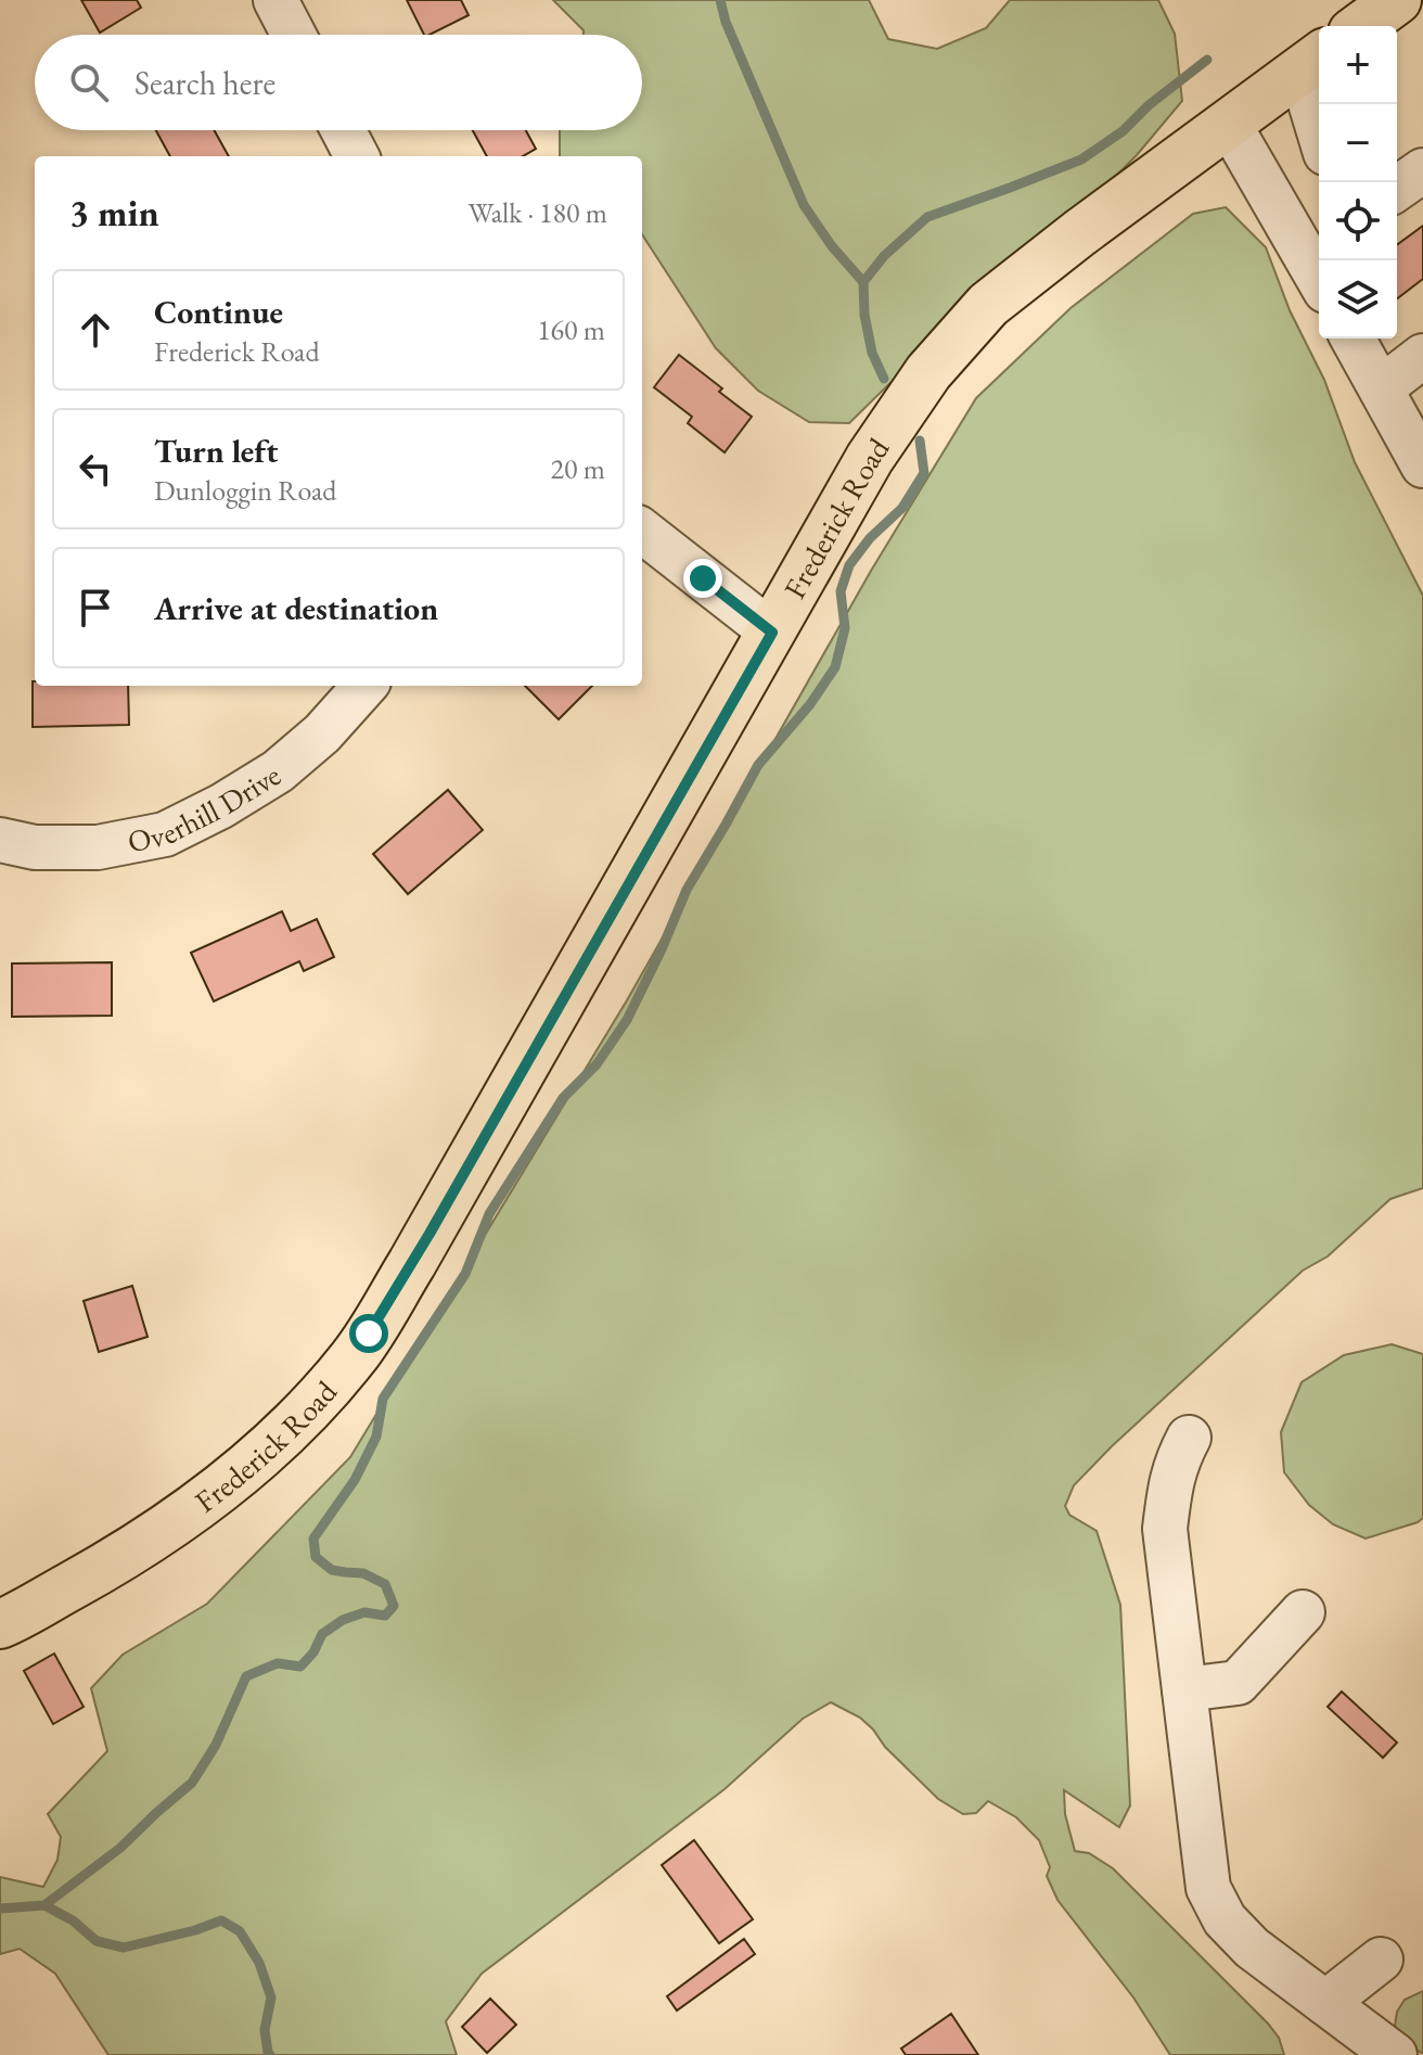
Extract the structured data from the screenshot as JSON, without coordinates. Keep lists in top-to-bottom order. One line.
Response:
{"streets":{"main road":["Frederick Road"],"street":["Overhill Drive"]},"page":{"map_buttons":["+","−"],"search":"Search here","heading":["3 min","Walk · 180 m"],"list":[["Continue","Frederick Road","160 m"],["Turn left","Dunloggin Road","20 m"],"Arrive at destination"]}}
